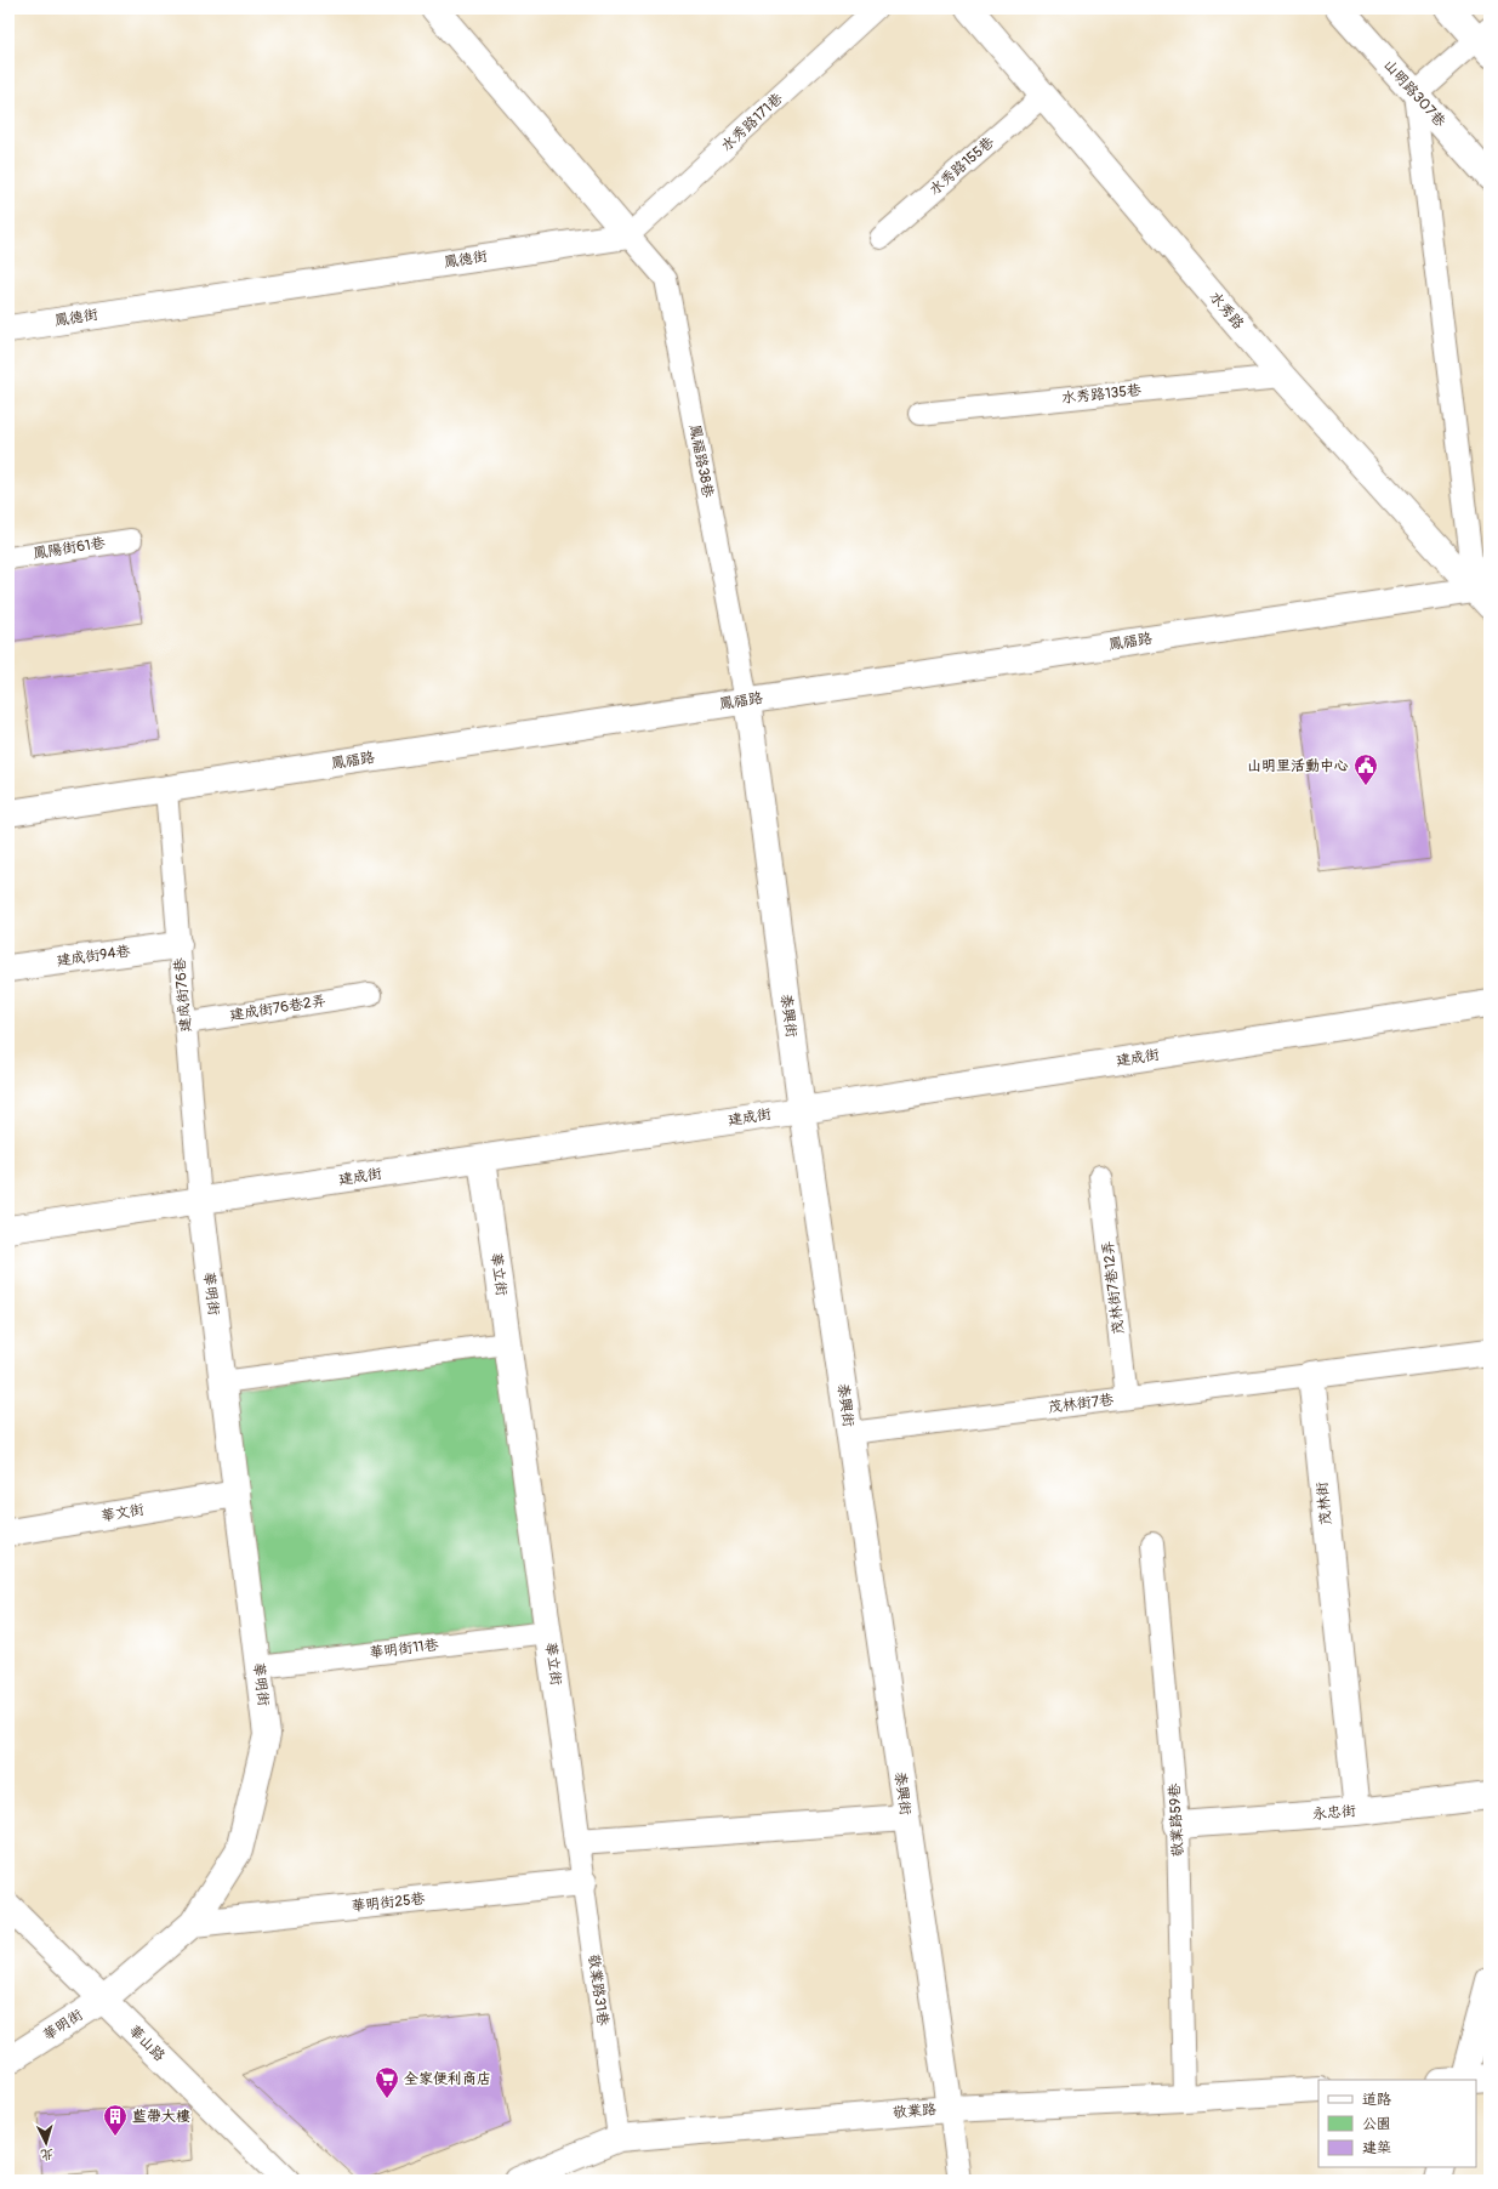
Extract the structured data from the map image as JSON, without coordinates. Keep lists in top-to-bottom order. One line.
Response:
{"streets":{"street":["山明路307巷","鳳德街","水秀路","鳳福路","建成街94巷","泰興街","建成街","華立街","華明街","茂林街","華文街","永忠街","華明街25巷","華山路","敬業路"],"lane":["水秀路171巷","水秀路155巷","水秀路135巷","鳳福路38巷","鳳陽街61巷","建成街76巷","建成街76巷2弄","茂林街7巷12弄","茂林街7巷","華明街11巷","敬業路59巷","敬業路31巷"]},"crossings":[["水秀路171巷","鳳德街"],["水秀路171巷","鳳福路38巷"],["水秀路155巷","水秀路"],["鳳德街","鳳福路38巷"],["水秀路","水秀路135巷"],["水秀路","鳳福路"],["鳳福路38巷","鳳福路"],["鳳福路38巷","泰興街"],["鳳福路","建成街76巷"],["鳳福路","泰興街"],["建成街94巷","建成街76巷"],["建成街76巷","建成街76巷2弄"],["建成街76巷","建成街"],["建成街76巷","華明街"],["泰興街","建成街"],["泰興街","茂林街7巷"],["泰興街","敬業路"],["建成街","華立街"],["建成街","華明街"],["華立街","華明街11巷"],["華立街","敬業路31巷"],["茂林街7巷12弄","茂林街7巷"],["華明街","華文街"],["華明街","華明街11巷"],["華明街","華明街25巷"],["華明街","華山路"],["茂林街7巷","茂林街"],["茂林街","永忠街"],["永忠街","敬業路59巷"],["敬業路59巷","敬業路"],["華明街25巷","敬業路31巷"],["敬業路31巷","敬業路"]],"places":{"public building":["山明里活動中心"],"supermarket":["全家便利商店"],"building":["藍帶大樓"]},"legend":["道路","公園","建築"],"north":"bottom"}
